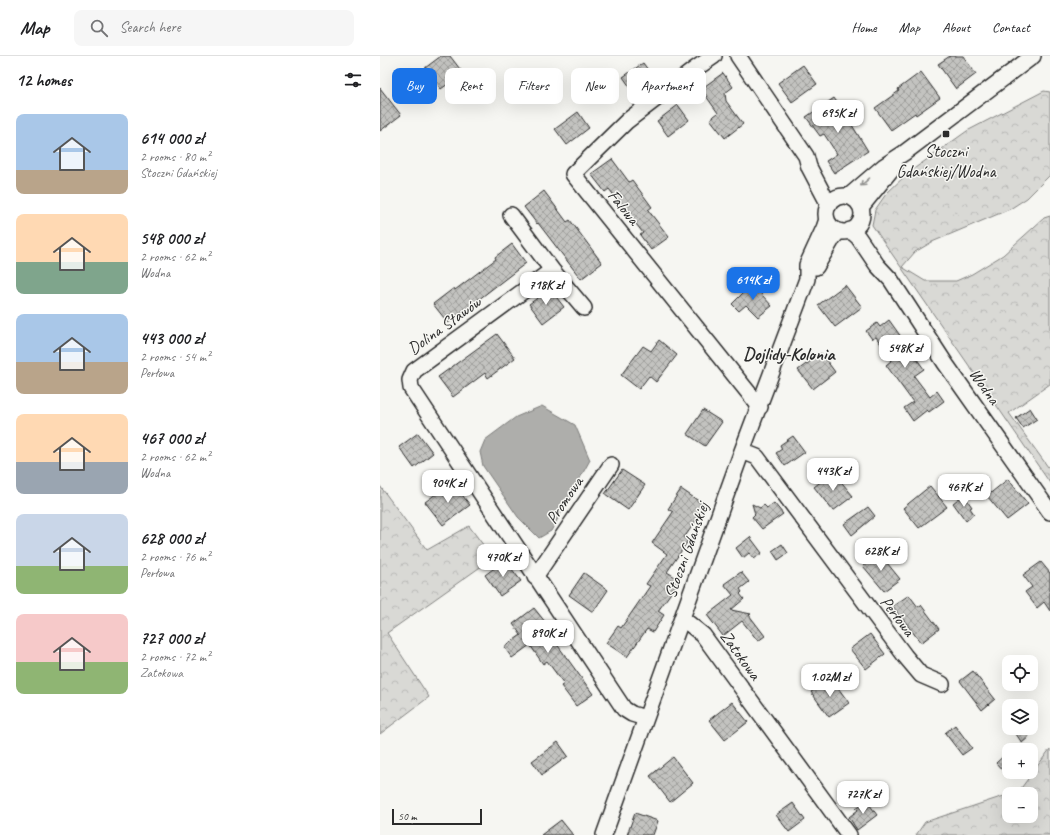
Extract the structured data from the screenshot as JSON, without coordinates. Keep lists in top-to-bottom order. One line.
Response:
{"streets":{"street":["Falowa","Dolina Stawów","Wodna","Promowa","Stoczni Gdańskiej","Perłowa","Zatokowa"]},"crossings":[["Falowa","Stoczni Gdańskiej"],["Dolina Stawów","Promowa"],["Dolina Stawów","Stoczni Gdańskiej"],["Wodna","Stoczni Gdańskiej"],["Stoczni Gdańskiej","Perłowa"],["Stoczni Gdańskiej","Zatokowa"]],"districts":["Dojlidy-Kolonia"],"places":{"transit":["Stoczni Gdańskiej/Wodna"]},"scale_bar":"50 m","page":{"header":"Map","search":"Search here","nav":["Home","Map","About","Contact"],"heading":"12 homes","chip":["Buy","Rent","Filters","New","Apartment"],"price":["695K zł","614K zł","718K zł","548K zł","443K zł","904K zł","467K zł","628K zł","470K zł","890K zł","1.02M zł","727K zł"],"list":[{"name":"614 000 zł","note":"2 rooms · 80 m² · Stoczni Gdańskiej"},{"name":"548 000 zł","note":"2 rooms · 62 m² · Wodna"},{"name":"443 000 zł","note":"2 rooms · 54 m² · Perłowa"},{"name":"467 000 zł","note":"2 rooms · 62 m² · Wodna"},{"name":"628 000 zł","note":"2 rooms · 76 m² · Perłowa"},{"name":"727 000 zł","note":"2 rooms · 72 m² · Zatokowa"}],"map_buttons":["+","−"],"scale":"50 m"}}
